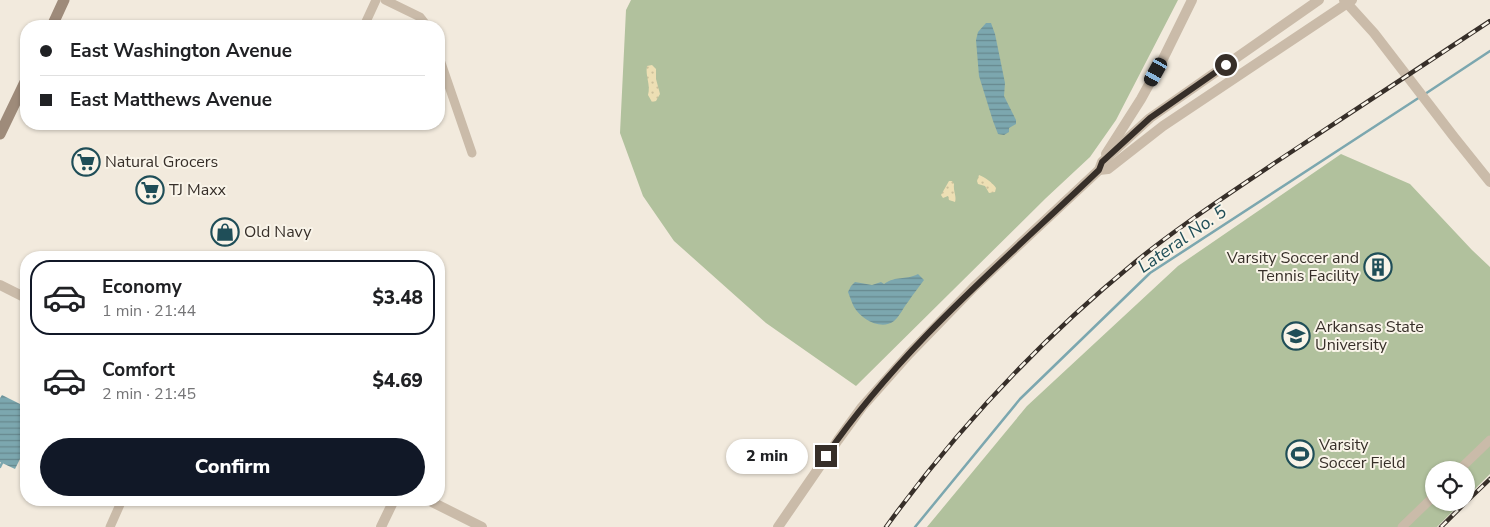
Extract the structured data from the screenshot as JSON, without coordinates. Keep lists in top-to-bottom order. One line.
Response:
{"water":["Lateral No. 5"],"places":{"supermarket":["Natural Grocers","TJ Maxx"],"shop":["Old Navy"],"building":["Varsity Soccer and Tennis Facility"],"school or university":["Arkansas State University"],"sports":["Varsity Soccer Field"]},"page":{"banner":["East Washington Avenue","East Matthews Avenue"],"list":[{"name":"Economy","note":"1 min · 21:44","value":"$3.48"},{"name":"Comfort","note":"2 min · 21:45","value":"$4.69"}],"buttons":"Confirm","bubble":"2 min"}}
